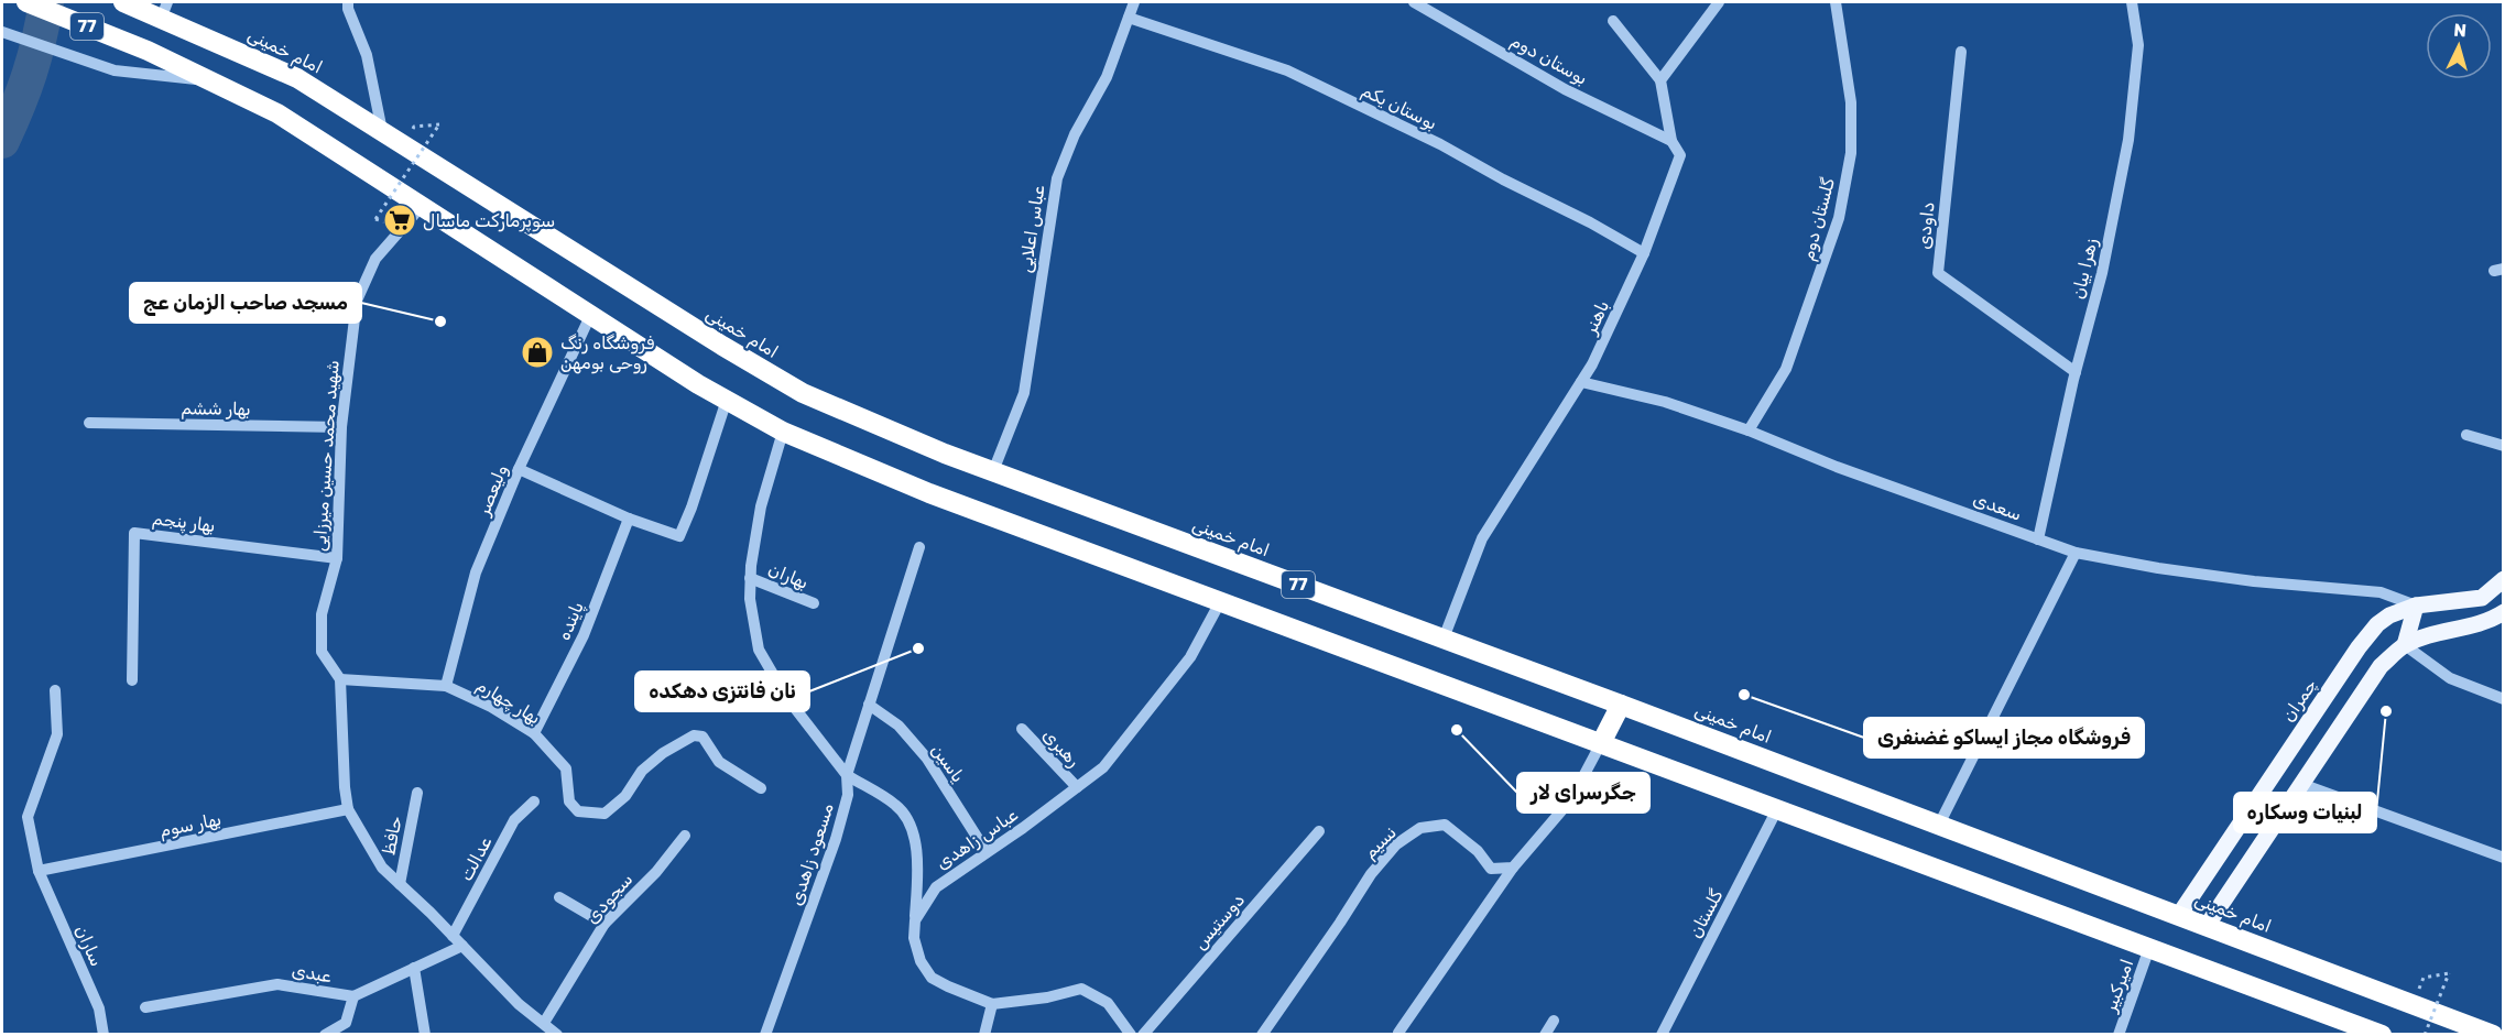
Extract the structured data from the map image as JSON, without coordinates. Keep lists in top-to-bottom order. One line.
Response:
{"streets":{"highway":["77","امام خمینی"],"main road":["چمران"],"street":["بوستان دوم","بوستان یکم","گلستان دوم","داودی","عباس اعلایی","زهرا بیان","باهنر","بهار ششم","شهید محمد حسین میرزایی","ولیعصر","سعدی","بهار پنجم","بهاران","پاینده","بهار چهارم","رهبری","یاسین","بهار سوم","حافظ","عباس زاهدی","نسیم","مسعود زاهدی","عدالت","سجودی","گلستان","دوستیس","ساران","عبدی","امیرکبیر"]},"crossings":[["77","شهید محمد حسین میرزایی"],["77","ولیعصر"],["77","عباس زاهدی"],["77","گلستان"],["77","امیرکبیر"],["امام خمینی","عباس اعلایی"],["امام خمینی","باهنر"],["امام خمینی","چمران"],["بوستان دوم","باهنر"],["بوستان یکم","عباس اعلایی"],["بوستان یکم","باهنر"],["گلستان دوم","سعدی"],["داودی","زهرا بیان"],["زهرا بیان","سعدی"],["باهنر","سعدی"],["بهار ششم","شهید محمد حسین میرزایی"],["شهید محمد حسین میرزایی","بهار پنجم"],["شهید محمد حسین میرزایی","بهار چهارم"],["ولیعصر","بهار چهارم"],["سعدی","چمران"],["پاینده","بهار چهارم"],["رهبری","عباس زاهدی"],["یاسین","عباس زاهدی"],["یاسین","مسعود زاهدی"],["بهار سوم","ساران"]],"places":{"supermarket":["سوپرمارکت ماسال"],"other":["مسجد صاحب الزمان عج","نان فانتزی دهکده","فروشگاه مجاز ایساکو غضنفری","لبنیات وسکاره","جگرسرای لار"],"shop":["فروشگاه رنگ روحی بومهن"]},"north":"top"}
